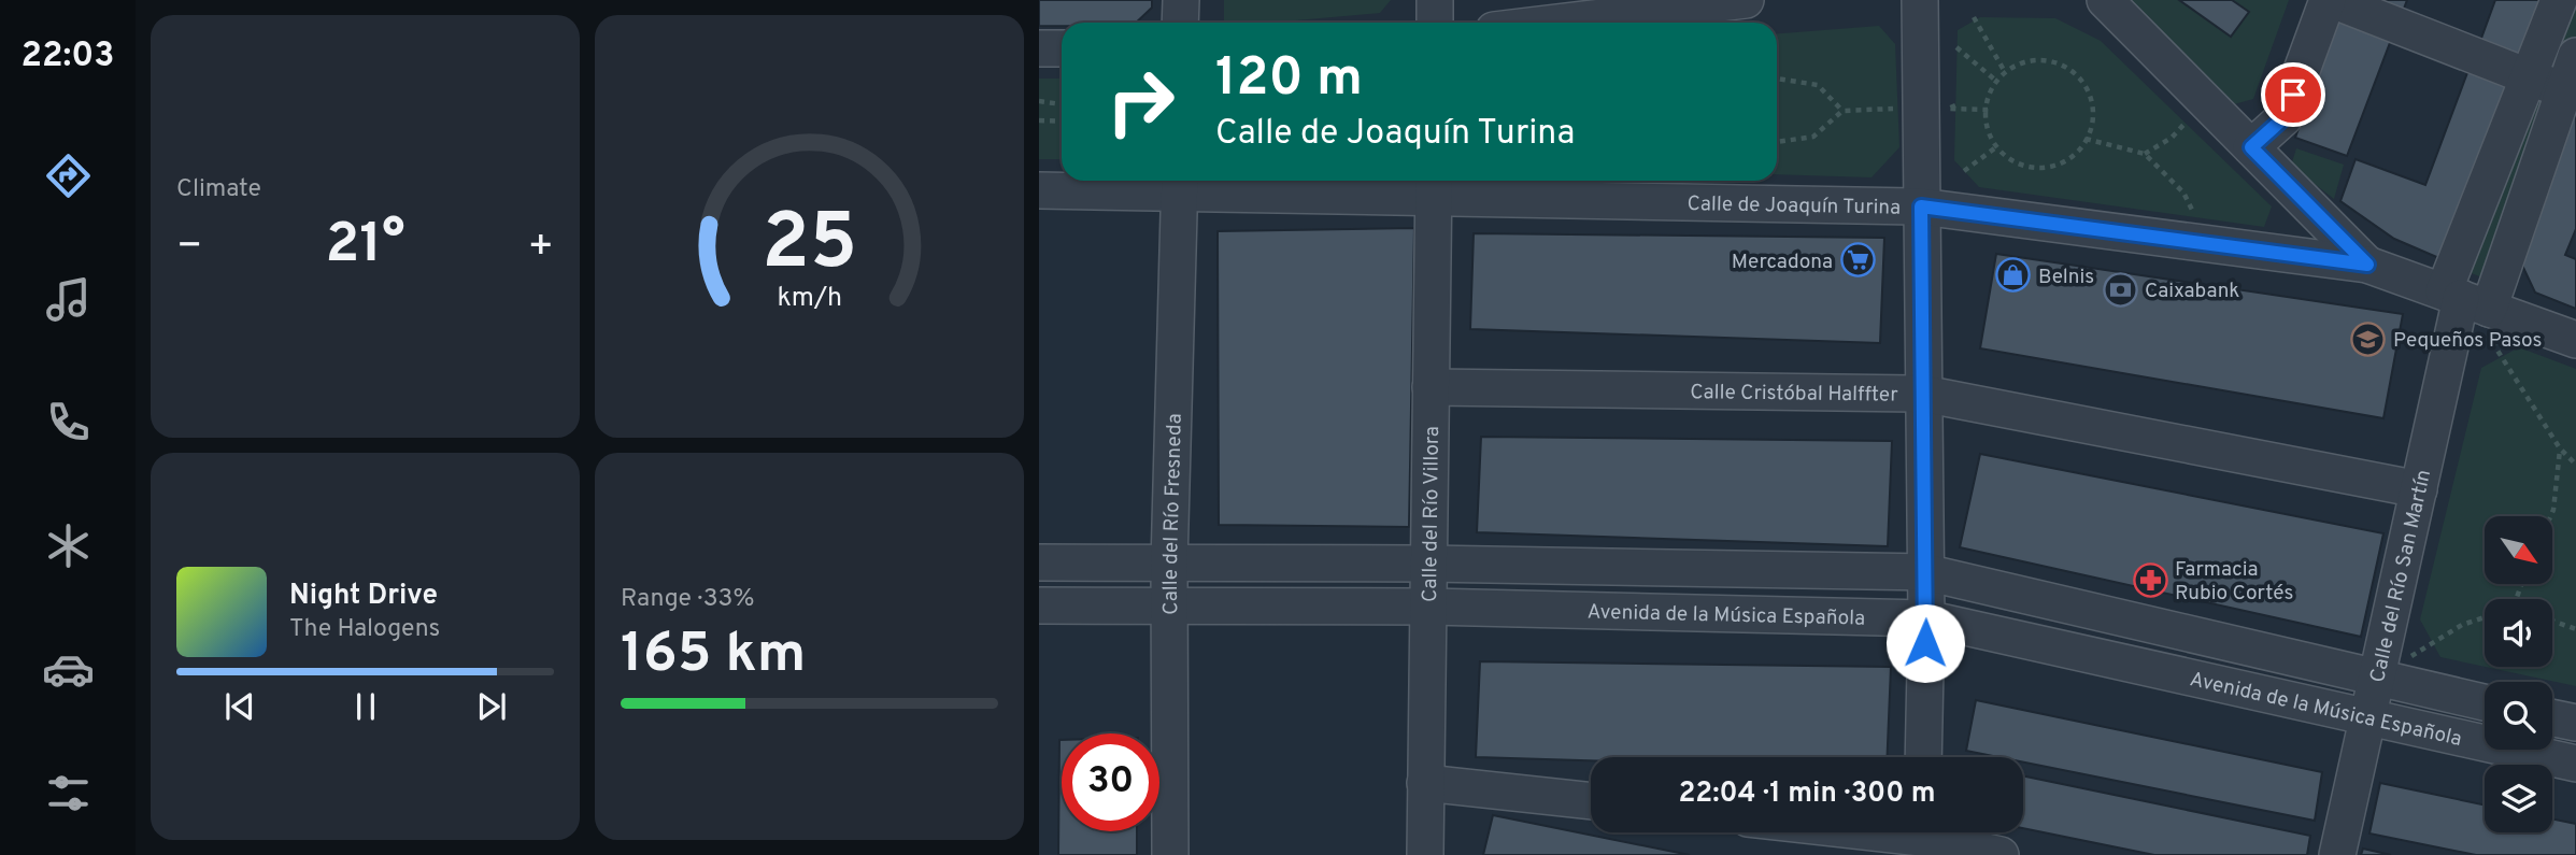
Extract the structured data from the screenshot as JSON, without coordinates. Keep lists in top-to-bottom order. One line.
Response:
{"streets":{"street":["Calle de Joaquín Turina","Calle Cristóbal Halffter","Calle del Río Fresneda","Calle del Río Villora","Calle del Río San Martín","Avenida de la Música Española"]},"crossings":[["Calle de Joaquín Turina","Calle del Río Fresneda"],["Calle de Joaquín Turina","Calle del Río Villora"],["Calle de Joaquín Turina","Calle del Río San Martín"],["Calle Cristóbal Halffter","Calle del Río Villora"],["Calle Cristóbal Halffter","Calle del Río San Martín"],["Calle del Río Fresneda","Avenida de la Música Española"],["Calle del Río Villora","Avenida de la Música Española"],["Calle del Río San Martín","Avenida de la Música Española"]],"places":{"supermarket":["Mercadona"],"shop":["Belnis"],"bank":["Caixabank"],"school or university":["Pequeños Pasos"],"pharmacy":["Farmacia Rubio Cortés"]},"north":"bottom right","page":{"tabs":"22:03","tile":["Climate",["Range · 33%","165 km"]],"turn":["120 m","Calle de Joaquín Turina"],"heat":["−","21°","+"],"song":["Night Drive","The Halogens"],"limit":"30","trip":"22:04 · 1 min · 300 m","gauge":["25","km/h"]}}
